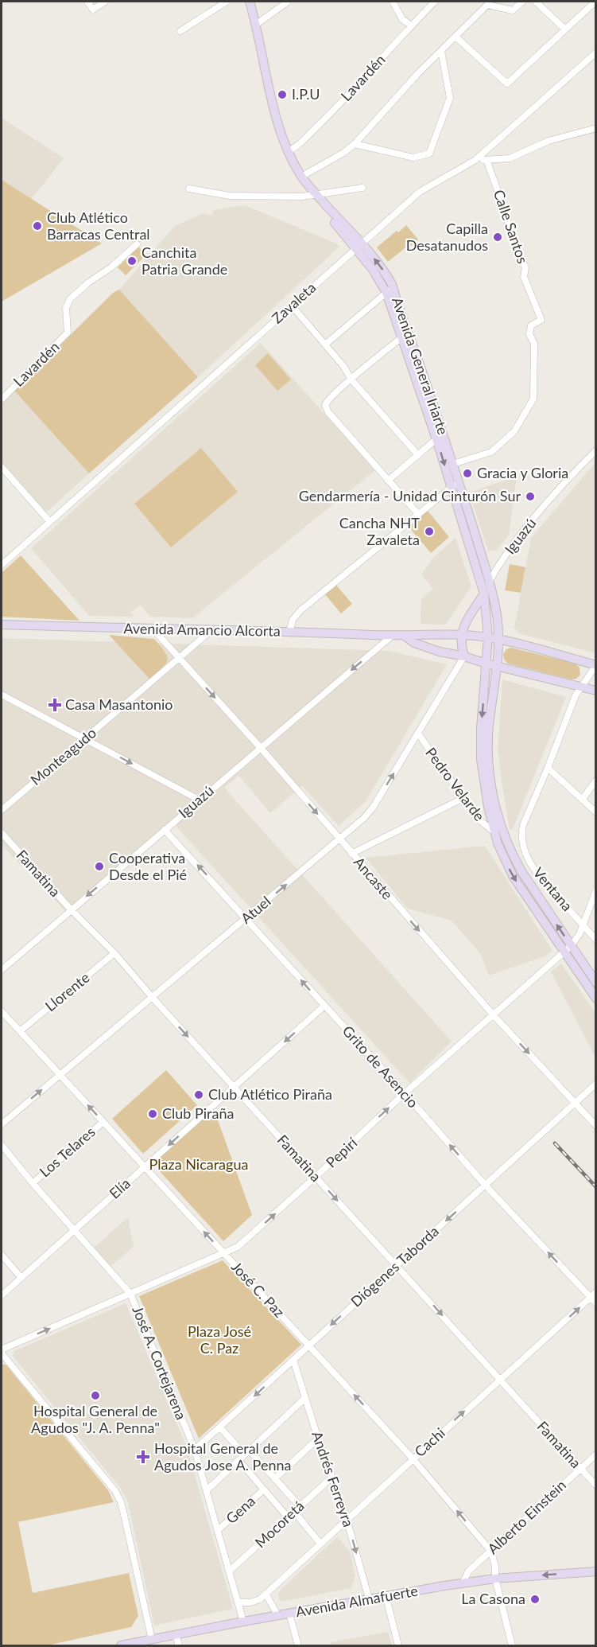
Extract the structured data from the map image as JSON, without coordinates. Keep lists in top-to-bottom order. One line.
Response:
{"streets":{"main road":["Avenida General Iriarte","Iguazú","Avenida Amancio Alcorta","Avenida Almafuerte"],"street":["Lavardén","Calle Santos","Zavaleta","Monteagudo","Pedro Velarde","Famatina","Ancaste","Ventana","Atuel","Llorente","Grito de Asencio","Los Telares","Pepirí","Elía","Diógenes Taborda","José C. Paz","José A. Cortejarena","Cachi","Andrés Ferreyra","Gena","Alberto Einstein","Mocoretá"]},"crossings":[["Lavardén","Avenida General Iriarte"],["Calle Santos","Avenida General Iriarte"],["Zavaleta","Avenida General Iriarte"],["Avenida General Iriarte","Iguazú"],["Avenida General Iriarte","Avenida Amancio Alcorta"],["Avenida General Iriarte","Pedro Velarde"],["Iguazú","Avenida Amancio Alcorta"],["Iguazú","Famatina"],["Iguazú","Ancaste"],["Iguazú","Grito de Asencio"],["Avenida Amancio Alcorta","Monteagudo"],["Avenida Amancio Alcorta","Ancaste"],["Monteagudo","Ancaste"],["Pedro Velarde","Atuel"],["Famatina","Atuel"],["Famatina","Llorente"],["Famatina","Pepirí"],["Famatina","Elía"],["Famatina","Diógenes Taborda"],["Famatina","Cachi"],["Famatina","Alberto Einstein"],["Ancaste","Atuel"],["Ancaste","Pepirí"],["Ancaste","Diógenes Taborda"],["Ventana","Pepirí"],["Atuel","Grito de Asencio"],["Atuel","José C. Paz"],["Llorente","José C. Paz"],["Grito de Asencio","Pepirí"],["Grito de Asencio","Elía"],["Grito de Asencio","Diógenes Taborda"],["Grito de Asencio","Cachi"],["Los Telares","José C. Paz"],["Los Telares","José A. Cortejarena"],["Pepirí","José C. Paz"],["Pepirí","José A. Cortejarena"],["Elía","José C. Paz"],["Elía","José A. Cortejarena"],["Diógenes Taborda","José C. Paz"],["Diógenes Taborda","José A. Cortejarena"],["Diógenes Taborda","Andrés Ferreyra"],["José C. Paz","Cachi"],["José C. Paz","Alberto Einstein"],["José A. Cortejarena","Cachi"],["José A. Cortejarena","Gena"],["José A. Cortejarena","Mocoretá"],["José A. Cortejarena","Avenida Almafuerte"],["Cachi","Andrés Ferreyra"],["Andrés Ferreyra","Mocoretá"],["Andrés Ferreyra","Avenida Almafuerte"],["Alberto Einstein","Avenida Almafuerte"]],"one_way":["Iguazú","Famatina","Ancaste","Atuel","Grito de Asencio","Pepirí","Elía","Diógenes Taborda","José C. Paz","Cachi"],"parks":["Plaza Nicaragua","Plaza José C. Paz"],"places":{"other":["I.P.U","Club Atlético Barracas Central","Capilla Desatanudos","Canchita Patria Grande","Gracia y Gloria","Gendarmería - Unidad Cinturón Sur","Cancha NHT Zavaleta","Cooperativa Desde el Pié","Club Atlético Piraña","Club Piraña","Hospital General de Agudos \"J. A. Penna\"","La Casona"],"health":["Casa Masantonio","Hospital General de Agudos Jose A. Penna"]}}
